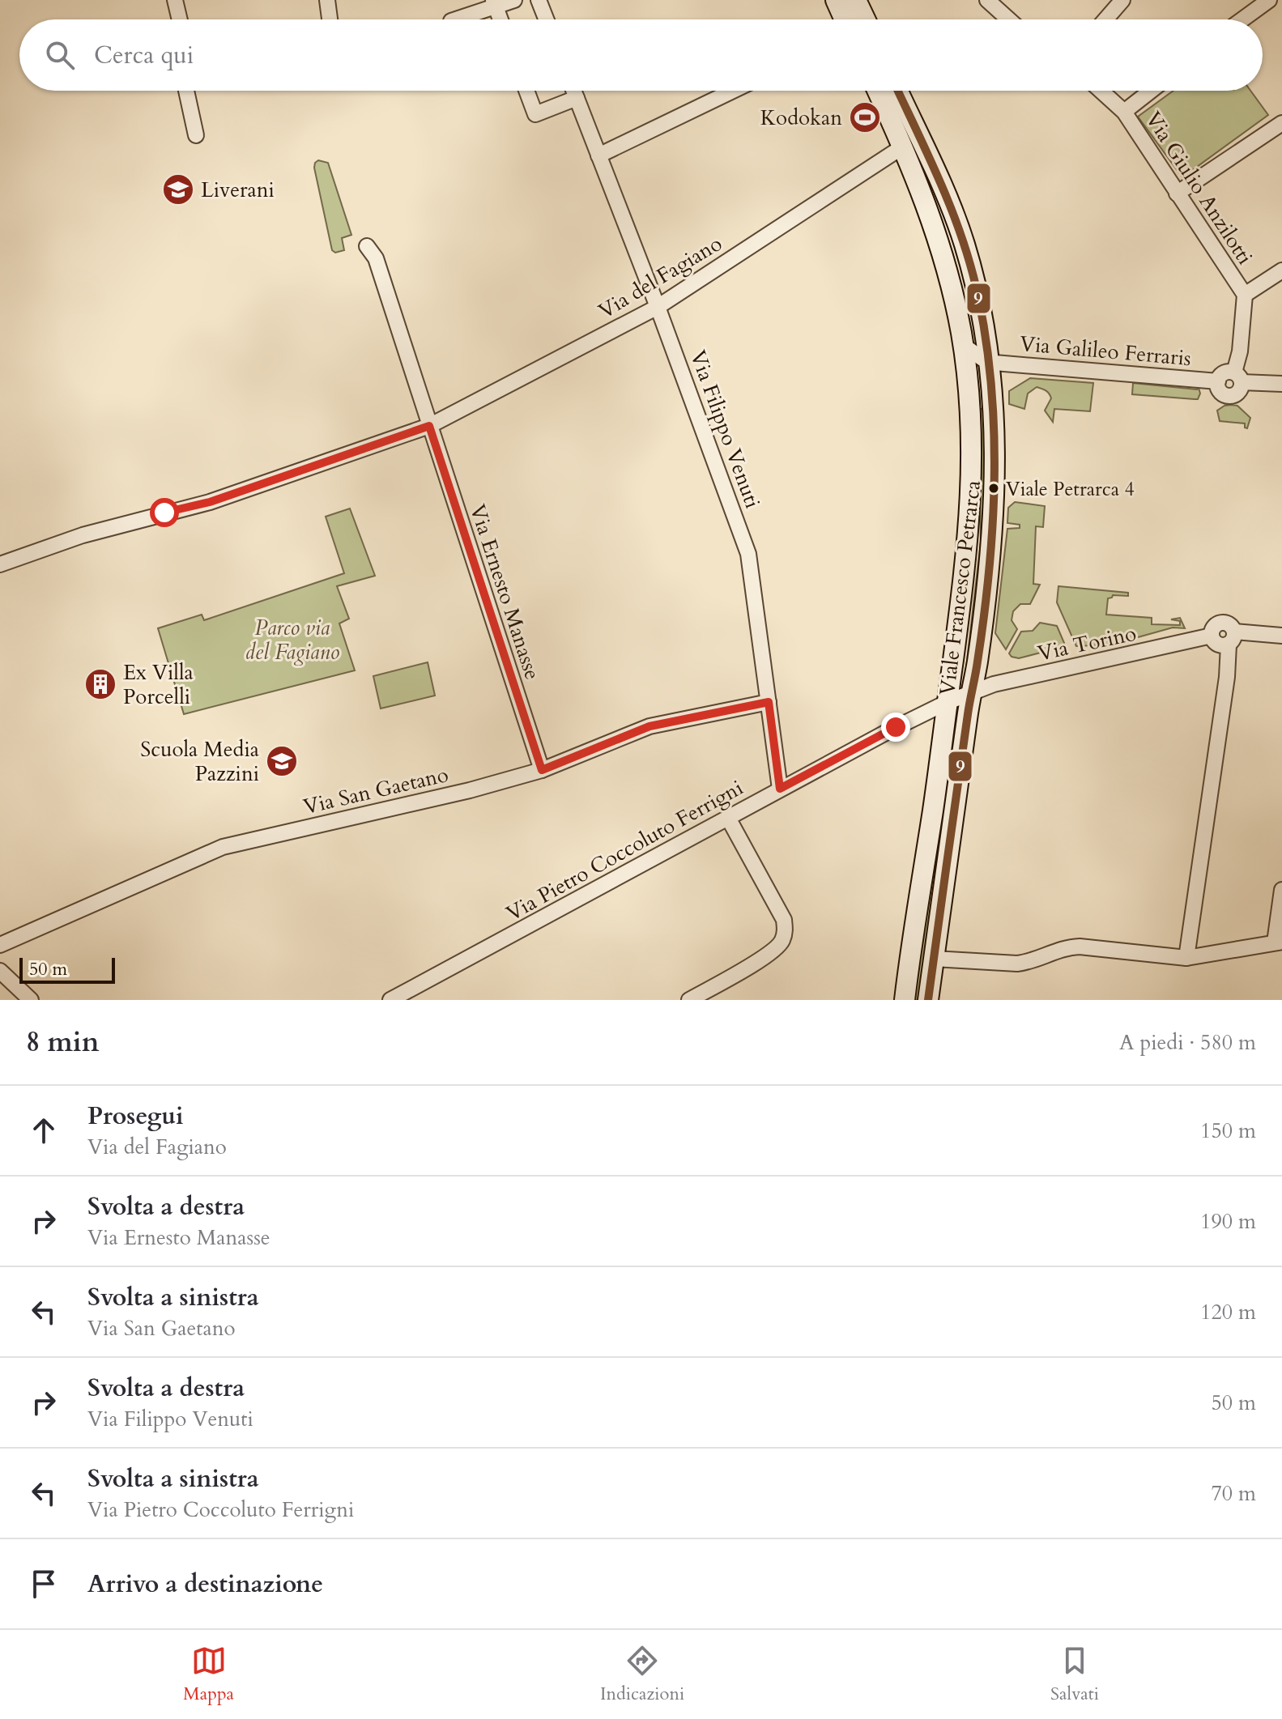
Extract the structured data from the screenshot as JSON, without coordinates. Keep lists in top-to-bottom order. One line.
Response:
{"streets":{"main road":["Viale Francesco Petrarca"],"street":["Via Giulio Anzilotti","Via del Fagiano","Via Galileo Ferraris","Via Filippo Venuti","Via Ernesto Manasse","Via Torino","Via San Gaetano","Via Pietro Coccoluto Ferrigni"]},"crossings":[["Via Giulio Anzilotti","Via Galileo Ferraris"],["Via del Fagiano","Via Filippo Venuti"],["Via del Fagiano","Viale Francesco Petrarca"],["Via del Fagiano","Via Ernesto Manasse"],["Via Galileo Ferraris","Viale Francesco Petrarca"],["Via Filippo Venuti","Via San Gaetano"],["Via Filippo Venuti","Via Pietro Coccoluto Ferrigni"],["Viale Francesco Petrarca","Via Torino"],["Viale Francesco Petrarca","Via Pietro Coccoluto Ferrigni"],["Via Ernesto Manasse","Via San Gaetano"],["Via Torino","Via Pietro Coccoluto Ferrigni"]],"parks":["Parco via del Fagiano"],"places":{"sports":["Kodokan"],"school or university":["Liverani","Scuola Media Pazzini"],"other":["Viale Petrarca 4"],"building":["Ex Villa Porcelli"]},"lines":["transit line 9"],"scale_bar":"50 m","page":{"search":"Cerca qui","scale":"50 m","heading":["8 min","A piedi · 580 m"],"list":[["Prosegui","Via del Fagiano","150 m"],["Svolta a destra","Via Ernesto Manasse","190 m"],["Svolta a sinistra","Via San Gaetano","120 m"],["Svolta a destra","Via Filippo Venuti","50 m"],["Svolta a sinistra","Via Pietro Coccoluto Ferrigni","70 m"],"Arrivo a destinazione"],"nav":["Mappa","Indicazioni","Salvati"]}}
